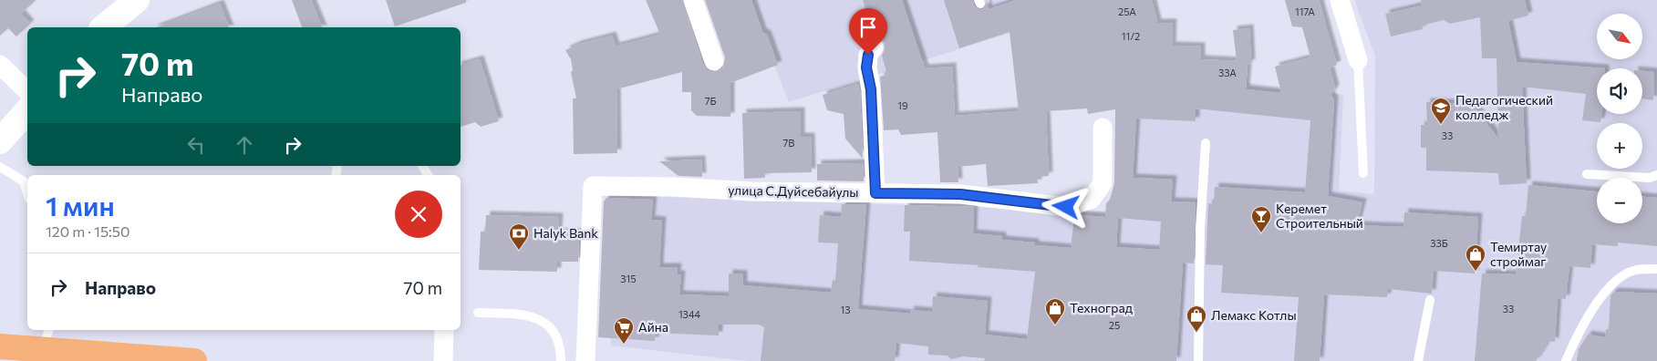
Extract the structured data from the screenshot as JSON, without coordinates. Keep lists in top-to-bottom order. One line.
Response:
{"streets":{"street":["улица С.Дуйсебайулы"]},"places":{"school or university":["Педагогический колледж"],"bar":["Керемет Строительный"],"bank":["Halyk Bank"],"shop":["Темиртау строймаг","Техноград","Лемакс Котлы"],"supermarket":["Айна"]},"house_numbers":["25А","117А","11/2","33А","7Б","19","33","7В","33Б","315","33","13","1344","25"],"north":"bottom right","page":{"map_buttons":["+","−"],"turn":["70 m","Направо"],"heading":["1 мин","120 m · 15:50"],"list":[{"name":"Направо","value":"70 m"}]}}
